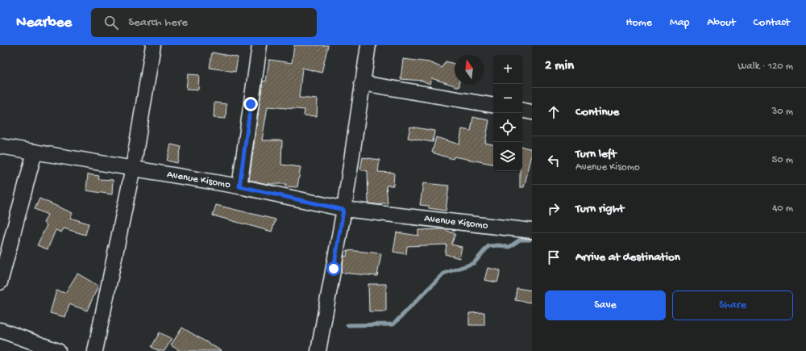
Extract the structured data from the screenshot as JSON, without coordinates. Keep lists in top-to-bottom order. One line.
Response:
{"streets":{"street":["Avenue Kisomo"]},"north":"top","page":{"header":"Nearbee","search":"Search here","nav":["Home","Map","About","Contact"],"heading":["2 min","Walk · 120 m"],"map_buttons":["+","−"],"list":[["Continue","30 m"],["Turn left","Avenue Kisomo","50 m"],["Turn right","40 m"],"Arrive at destination"],"buttons":["Save","Share"]}}
